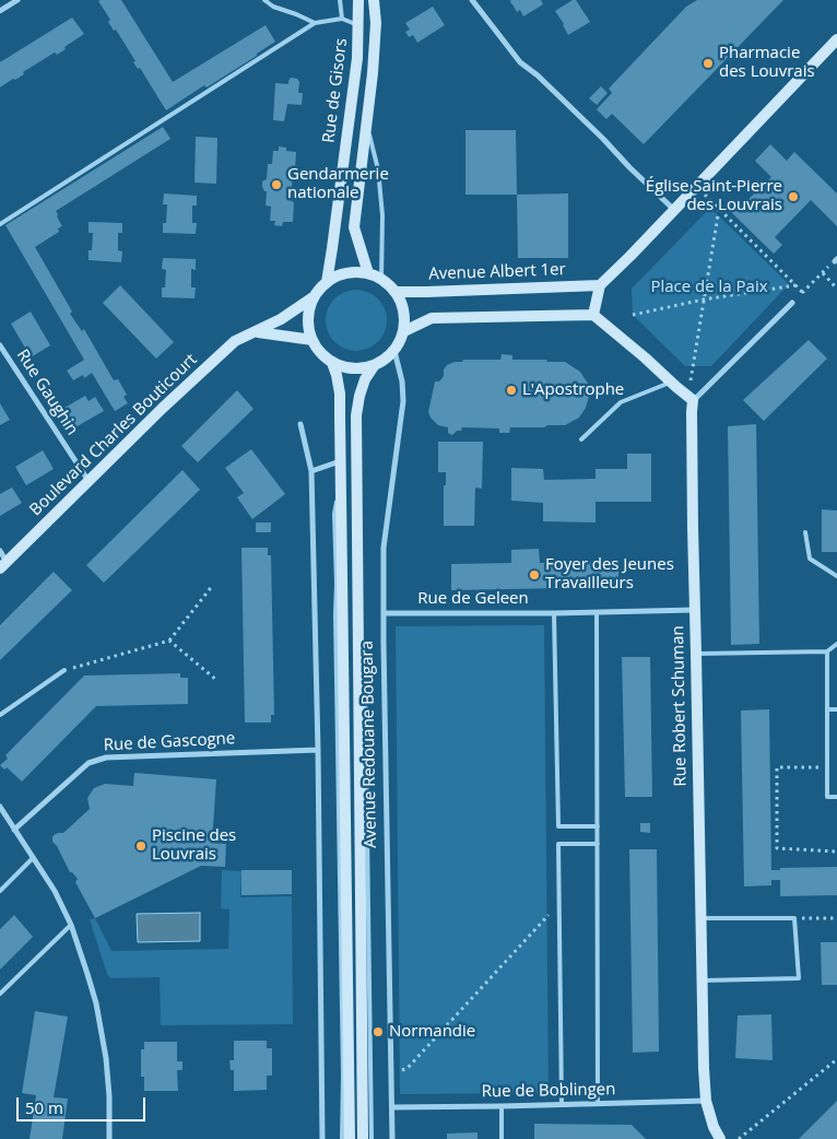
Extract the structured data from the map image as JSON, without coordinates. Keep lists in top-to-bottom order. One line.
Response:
{"streets":{"main road":["Rue de Gisors","Avenue Albert 1er","Boulevard Charles Bouticourt","Rue Robert Schuman","Avenue Redouane Bougara"],"street":["Rue Gaughin","Rue de Geleen","Rue de Gascogne","Rue de Boblingen"]},"crossings":[["Rue de Gisors","Avenue Albert 1er"],["Rue de Gisors","Boulevard Charles Bouticourt"],["Rue de Gisors","Avenue Redouane Bougara"],["Avenue Albert 1er","Boulevard Charles Bouticourt"],["Avenue Albert 1er","Avenue Redouane Bougara"],["Rue Gaughin","Boulevard Charles Bouticourt"],["Boulevard Charles Bouticourt","Avenue Redouane Bougara"],["Rue de Geleen","Rue Robert Schuman"],["Rue de Geleen","Avenue Redouane Bougara"],["Rue Robert Schuman","Rue de Boblingen"],["Avenue Redouane Bougara","Rue de Boblingen"]],"parks":["Place de la Paix"],"places":["Pharmacie des Louvrais","Gendarmerie nationale","Église Saint-Pierre des Louvrais","L'Apostrophe","Foyer des Jeunes Travailleurs","Piscine des Louvrais","Normandie"],"scale_bar":"50 m"}
